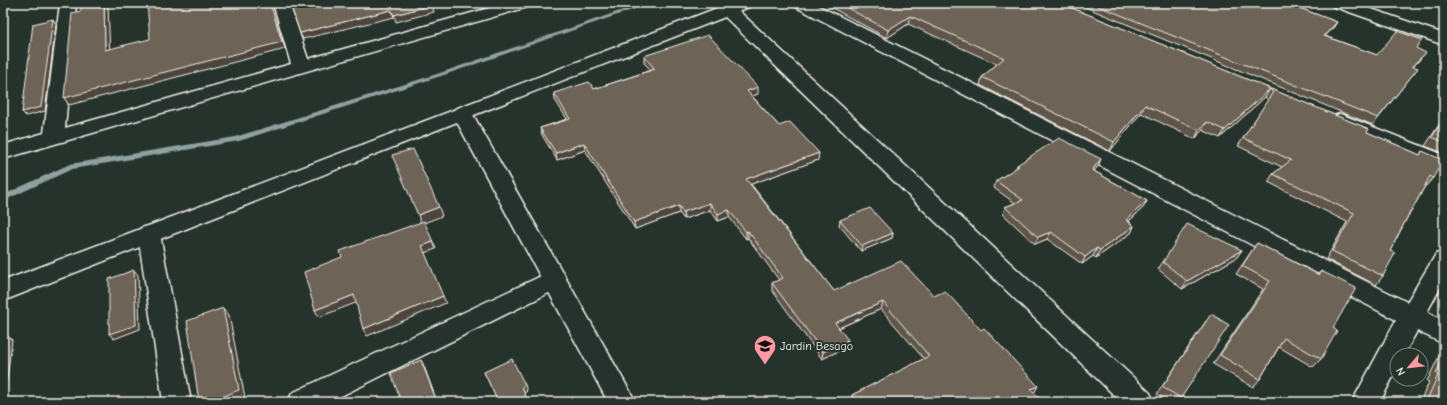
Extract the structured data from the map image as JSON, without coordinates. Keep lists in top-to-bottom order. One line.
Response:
{"places":{"school or university":["Jardin Besago"]},"north":"bottom left"}
